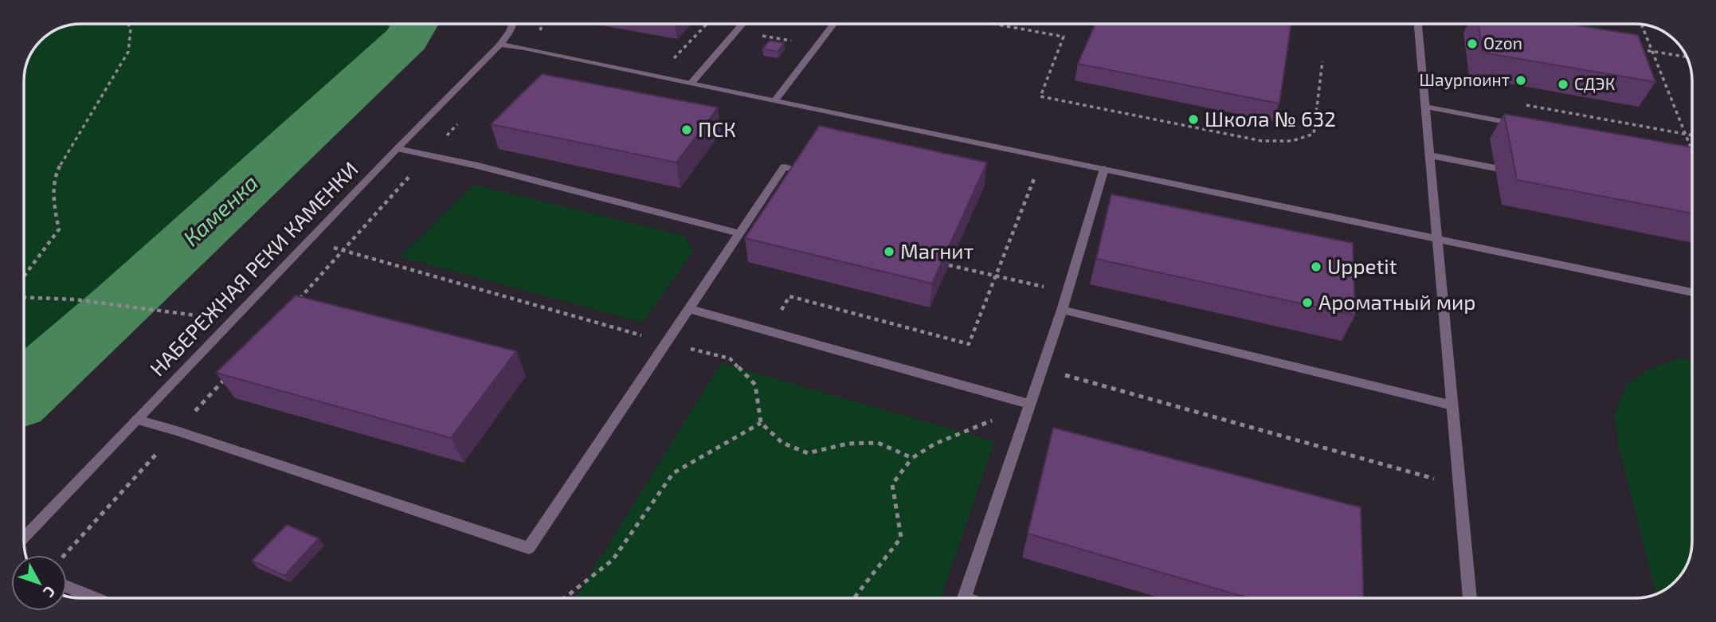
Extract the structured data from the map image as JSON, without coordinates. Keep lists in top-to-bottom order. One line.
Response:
{"streets":{"street":["НАБЕРЕЖНАЯ РЕКИ КАМЕНКИ"]},"water":["Каменка"],"places":["Ozon","Шаурпоинт","СДЭК","Школа № 632","ПСК","Магнит","Uppetit","Ароматный мир"],"north":"bottom right"}
